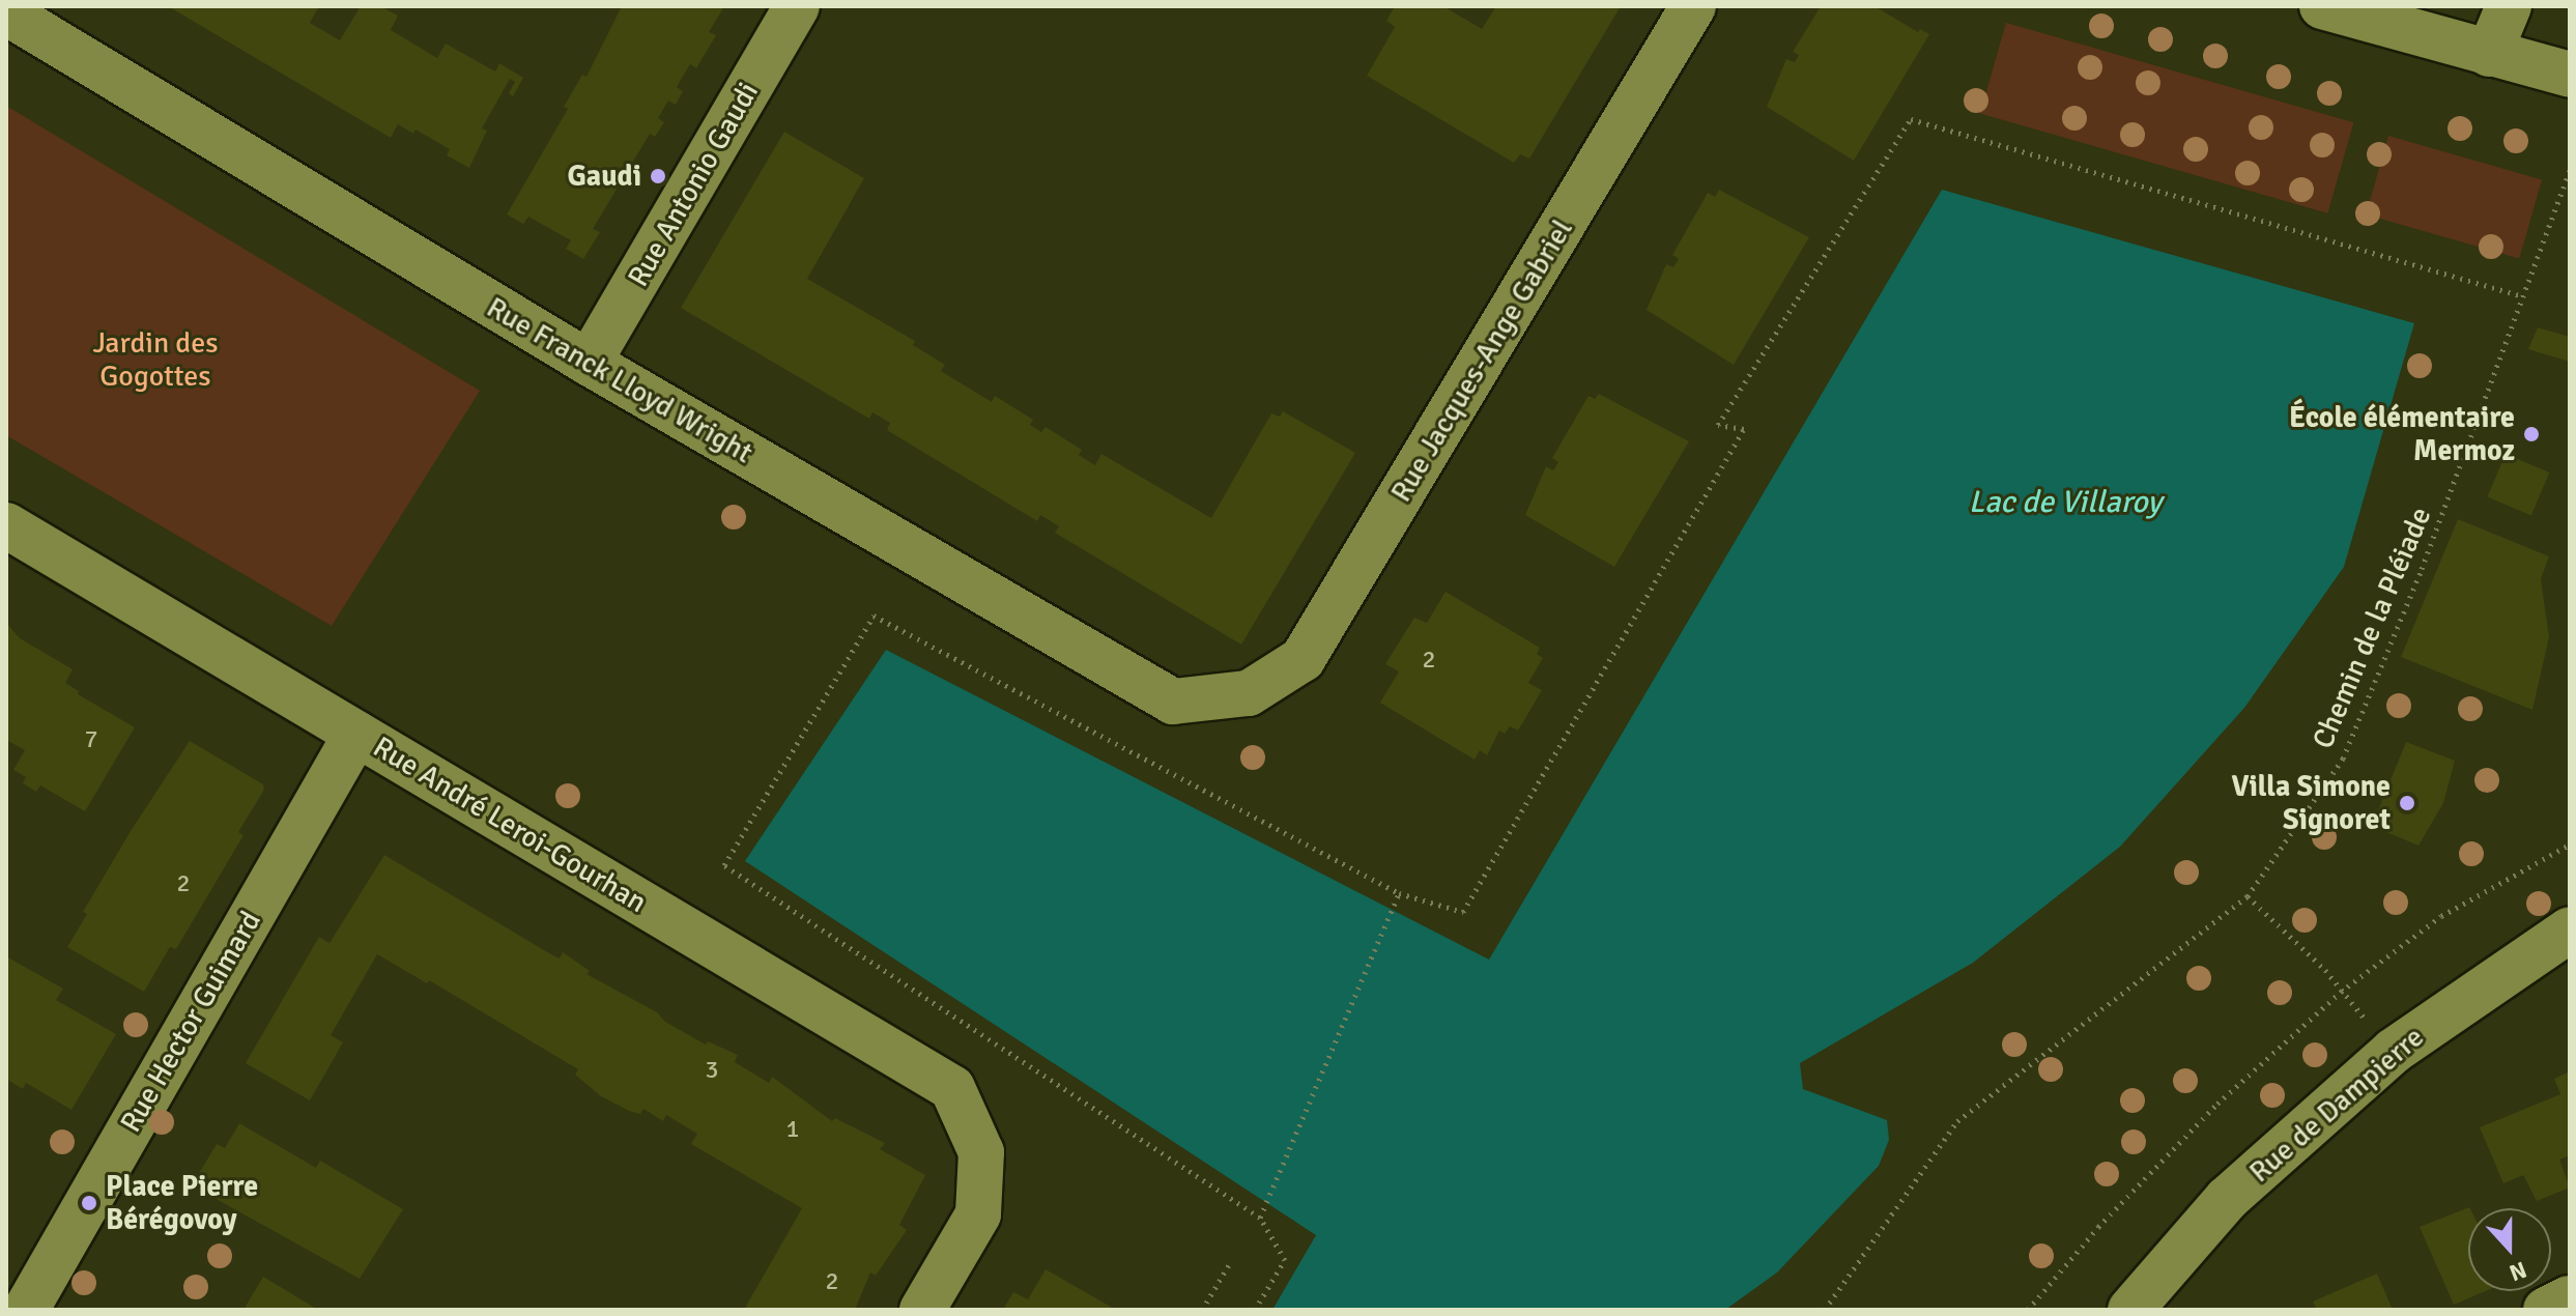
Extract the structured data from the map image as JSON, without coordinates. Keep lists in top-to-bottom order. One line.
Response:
{"streets":{"street":["Rue Antonio Gaudi","Rue Jacques-Ange Gabriel","Rue Franck Lloyd Wright","Rue André Leroi-Gourhan","Rue Hector Guimard","Rue de Dampierre"],"path":["Chemin de la Pléiade"]},"crossings":[["Rue Antonio Gaudi","Rue Franck Lloyd Wright"],["Rue Jacques-Ange Gabriel","Rue Franck Lloyd Wright"],["Rue André Leroi-Gourhan","Rue Hector Guimard"]],"water":["Lac de Villaroy"],"parks":["Jardin des Gogottes"],"places":["Gaudi","École élémentaire Mermoz","Villa Simone Signoret","Place Pierre Bérégovoy"],"house_numbers":["2","7","2","3","1","2"],"north":"bottom"}
